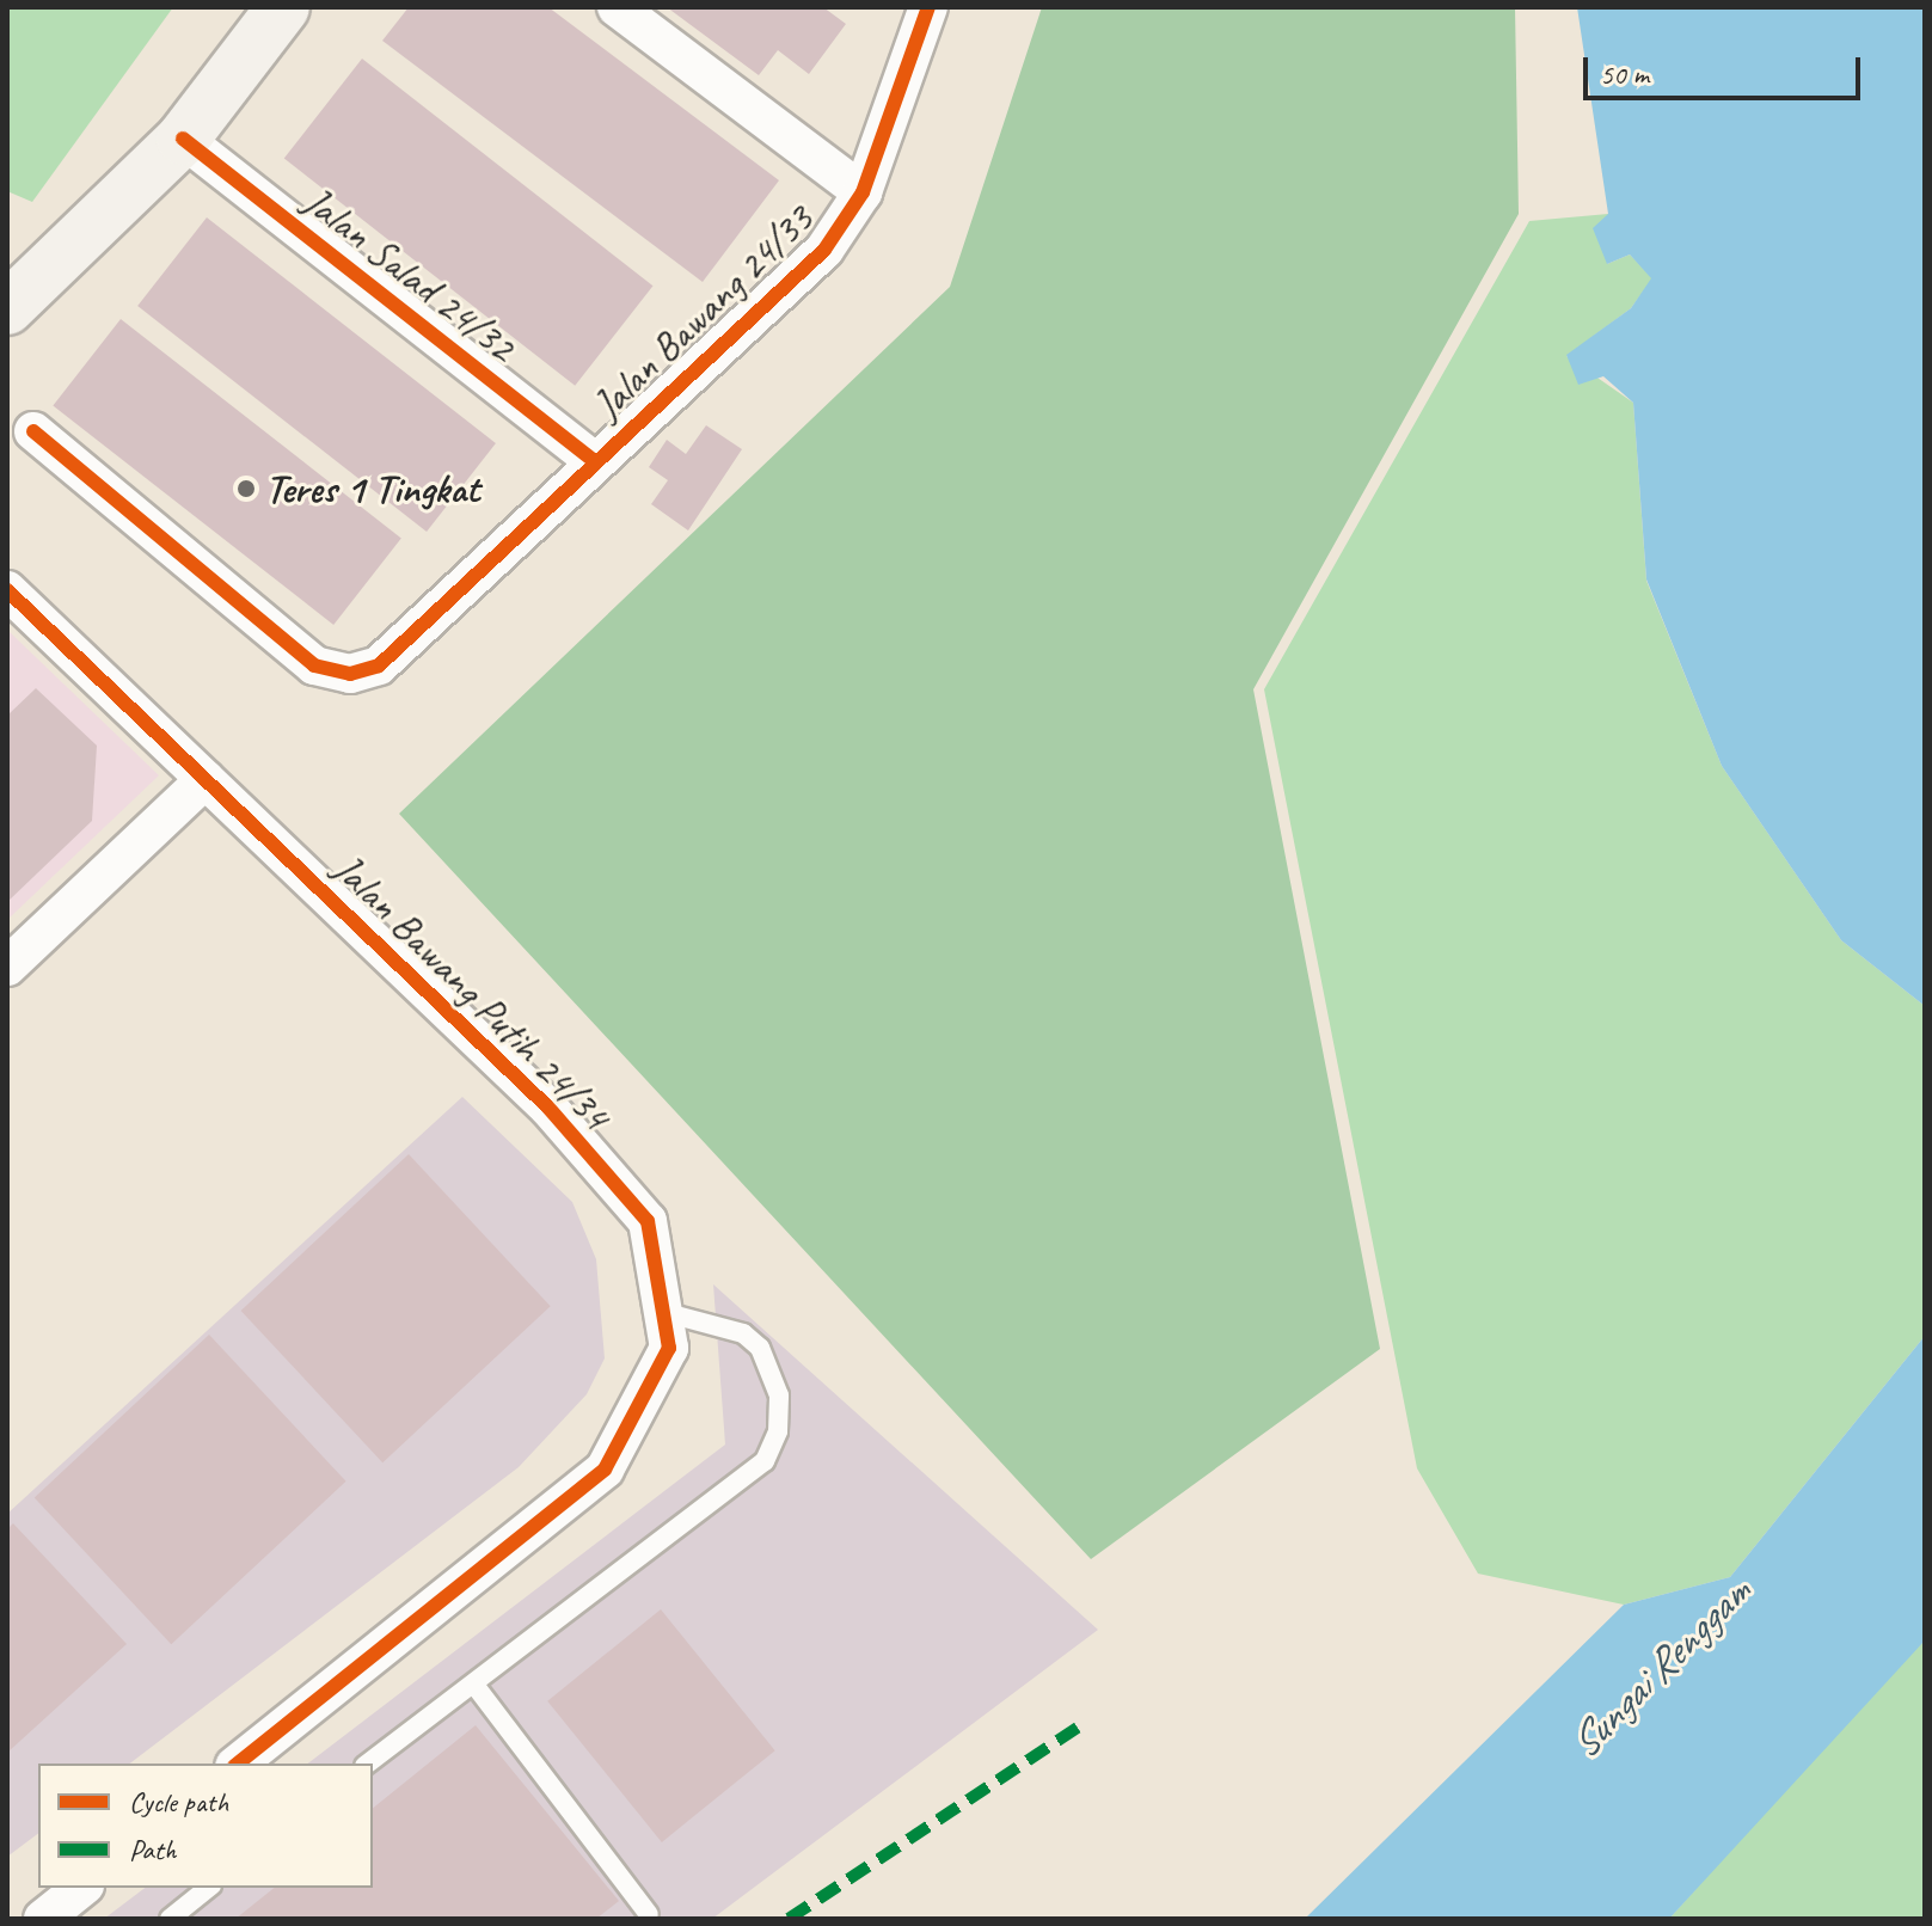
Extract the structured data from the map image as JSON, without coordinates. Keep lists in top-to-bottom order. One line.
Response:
{"streets":{"street":["Jalan Salad 24/32","Jalan Bawang 24/33","Jalan Bawang Putih 24/34"]},"crossings":[["Jalan Salad 24/32","Jalan Bawang 24/33"]],"water":["Sungai Renggam"],"places":["Teres 1 Tingkat"],"legend":["Cycle path","Path"],"scale_bar":"50 m"}
